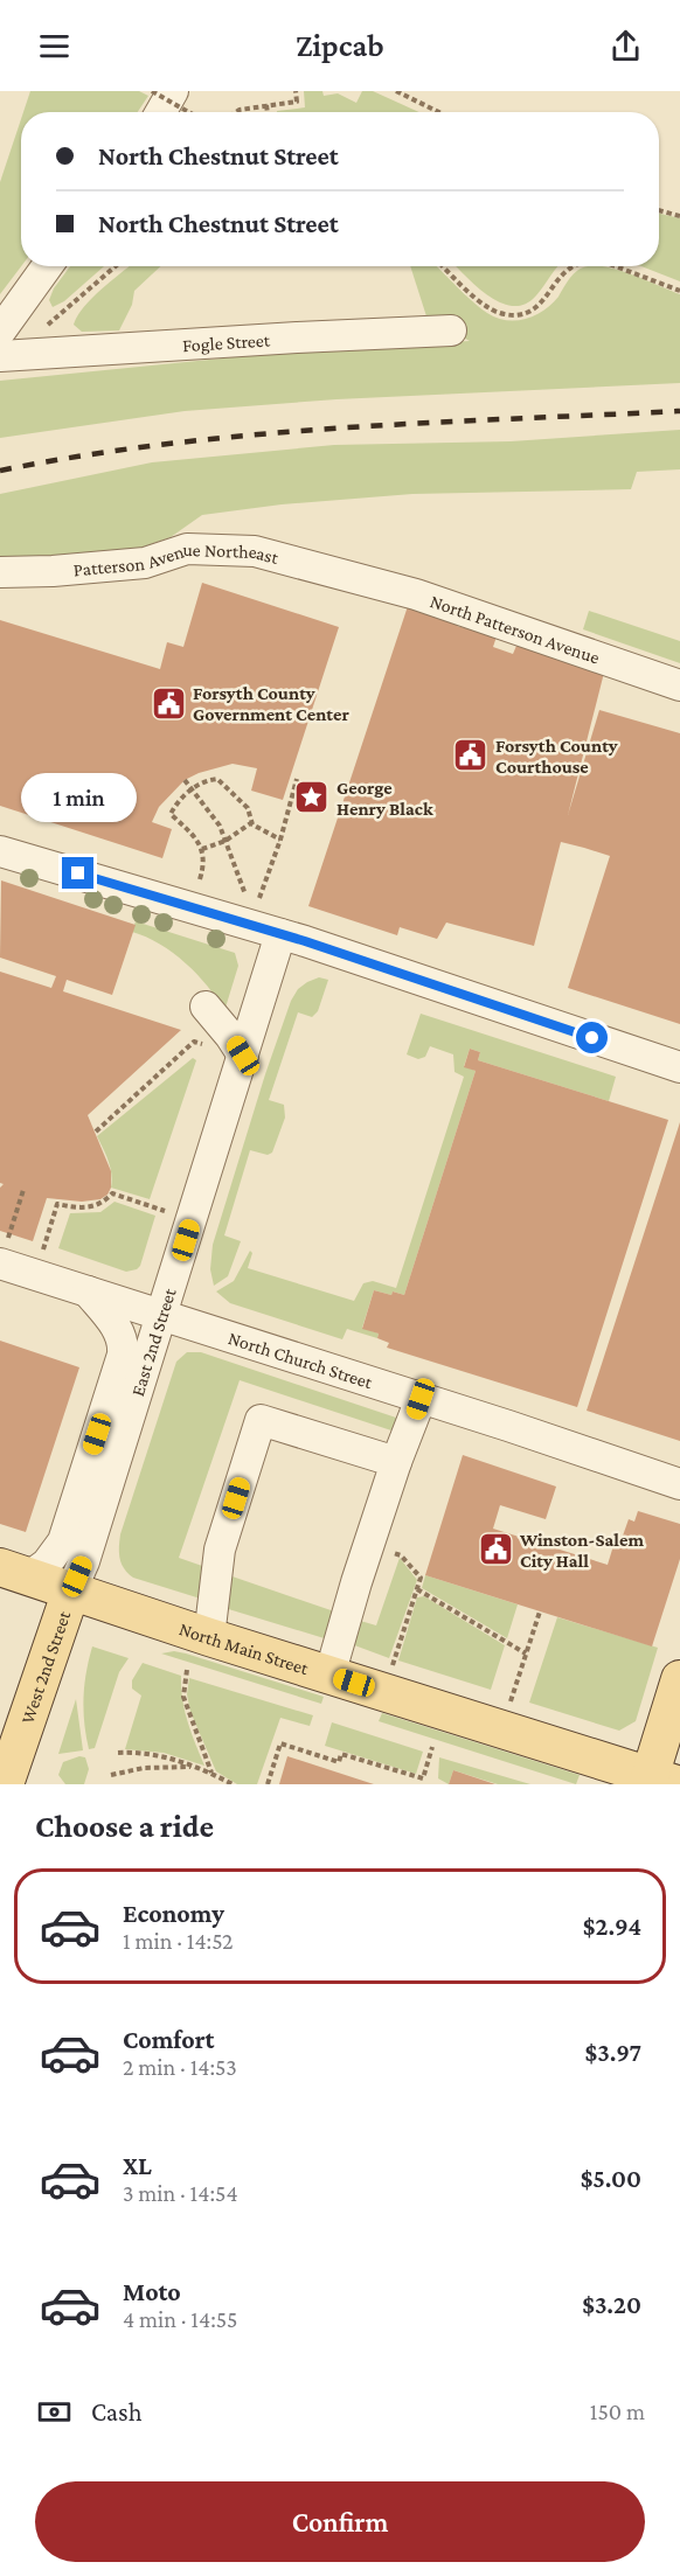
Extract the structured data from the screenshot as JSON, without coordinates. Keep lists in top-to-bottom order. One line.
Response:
{"streets":{"main road":["North Main Street","West 2nd Street"],"street":["Fogle Street","Patterson Avenue Northeast","North Patterson Avenue","East 2nd Street","North Church Street"]},"crossings":[["Patterson Avenue Northeast","North Patterson Avenue"],["East 2nd Street","North Church Street"],["East 2nd Street","North Main Street"],["East 2nd Street","West 2nd Street"],["North Main Street","West 2nd Street"]],"places":{"public building":["Forsyth County Government Center","Forsyth County Courthouse","Winston-Salem City Hall"],"place":["George Henry Black"]},"page":{"header":"Zipcab","banner":["North Chestnut Street","North Chestnut Street"],"bubble":"1 min","heading":"Choose a ride","list":[{"name":"Economy","note":"1 min · 14:52","value":"$2.94"},{"name":"Comfort","note":"2 min · 14:53","value":"$3.97"},{"name":"XL","note":"3 min · 14:54","value":"$5.00"},{"name":"Moto","note":"4 min · 14:55","value":"$3.20"}],"pay":["Cash","150 m"],"buttons":"Confirm"}}
